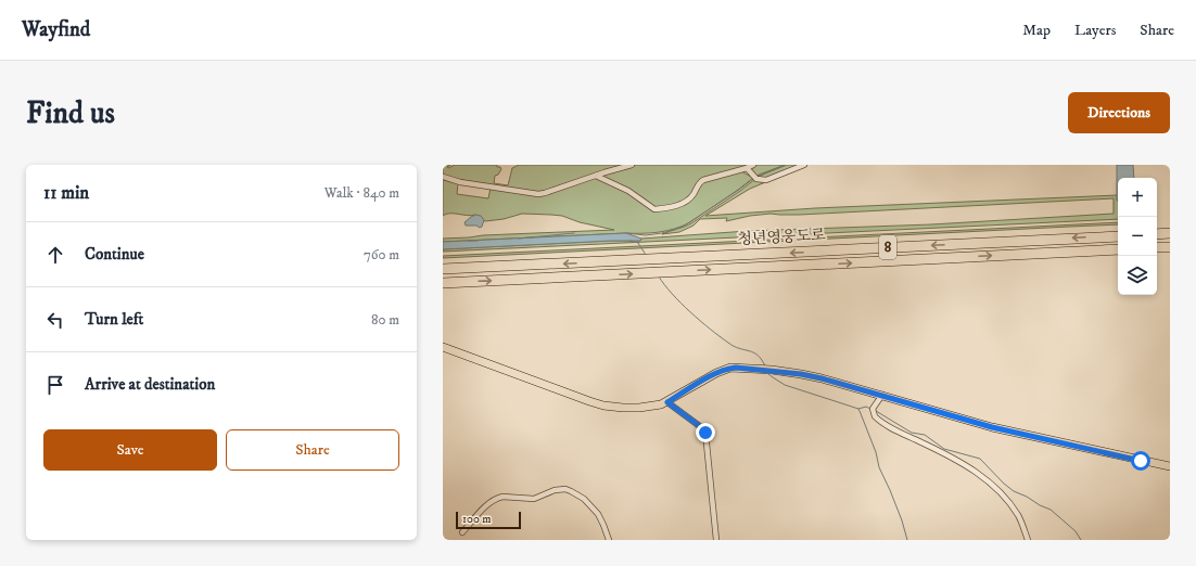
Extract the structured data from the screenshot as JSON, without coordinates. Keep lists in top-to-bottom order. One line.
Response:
{"streets":{"highway":["청년영웅도로","8"]},"scale_bar":"100 m","page":{"header":"Wayfind","nav":["Map","Layers","Share"],"buttons":["Directions",["Save","Share"]],"title":"Find us","heading":["11 min","Walk · 840 m"],"map_buttons":["+","−"],"list":[["Continue","760 m"],["Turn left","80 m"],"Arrive at destination"],"scale":"100 m"}}
